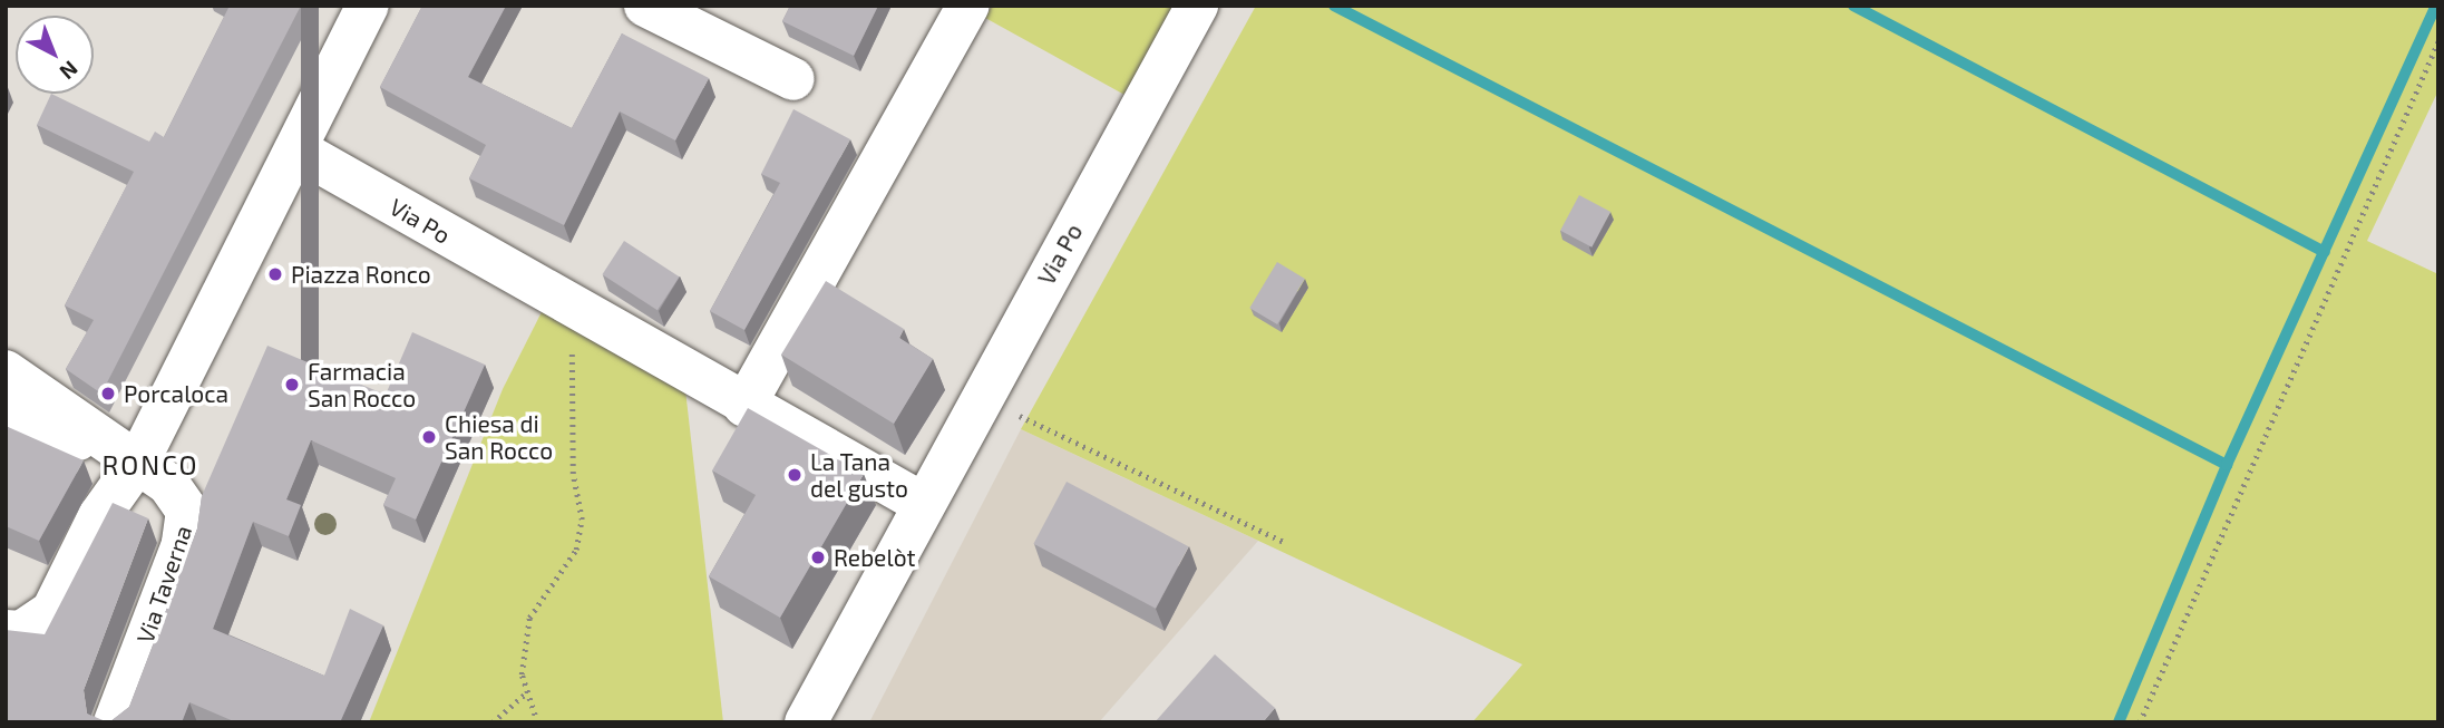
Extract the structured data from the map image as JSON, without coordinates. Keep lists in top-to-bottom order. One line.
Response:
{"streets":{"street":["Via Po","Via Taverna"]},"districts":["RONCO"],"places":["Piazza Ronco","Farmacia San Rocco","Porcaloca","Chiesa di San Rocco","La Tana del gusto","Rebelòt"],"north":"bottom right"}
